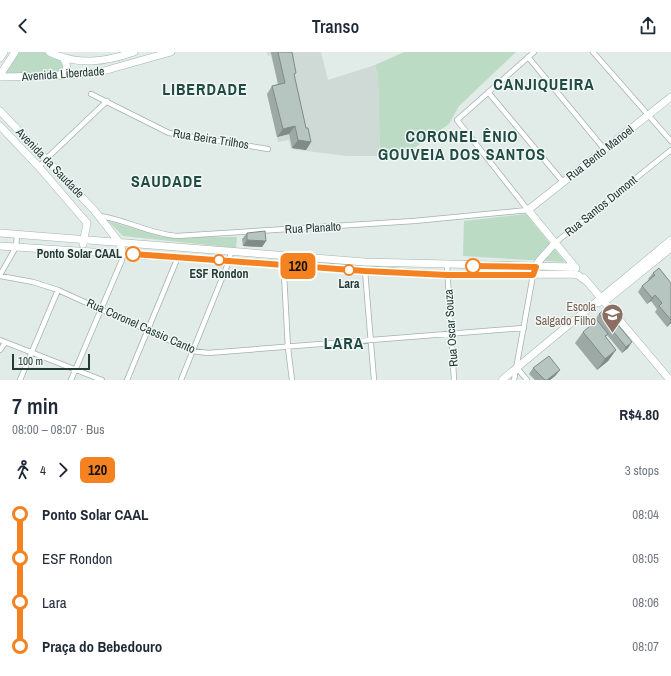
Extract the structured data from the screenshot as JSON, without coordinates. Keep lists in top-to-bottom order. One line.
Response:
{"streets":{"main road":["Avenida Liberdade","Rua Bento Manoel","Avenida da Saudade","Rua Santos Dumont"],"street":["Rua Beira Trilhos","Rua Planalto","Rua Coronel Cassio Canto","Rua Oscar Souza"]},"crossings":[["Rua Bento Manoel","Rua Planalto"],["Avenida da Saudade","Rua Planalto"],["Rua Coronel Cassio Canto","Rua Oscar Souza"]],"districts":["CANJIQUEIRA","LIBERDADE","CORONEL ÊNIO GOUVEIA DOS SANTOS","SAUDADE","LARA"],"places":{"other":["Ponto Solar CAAL","ESF Rondon","Lara"],"school or university":["Escola Salgado Filho"]},"lines":["bus line 120"],"scale_bar":"100 m","page":{"header":"Transo","on_map":"120","scale":"100 m","heading":["7 min","08:00 – 08:07 · Bus","R$4.80"],"legs":["4","120","3 stops"],"list":[{"name":"Ponto Solar CAAL","value":"08:04"},{"name":"ESF Rondon","value":"08:05"},{"name":"Lara","value":"08:06"},{"name":"Praça do Bebedouro","value":"08:07"}]}}
